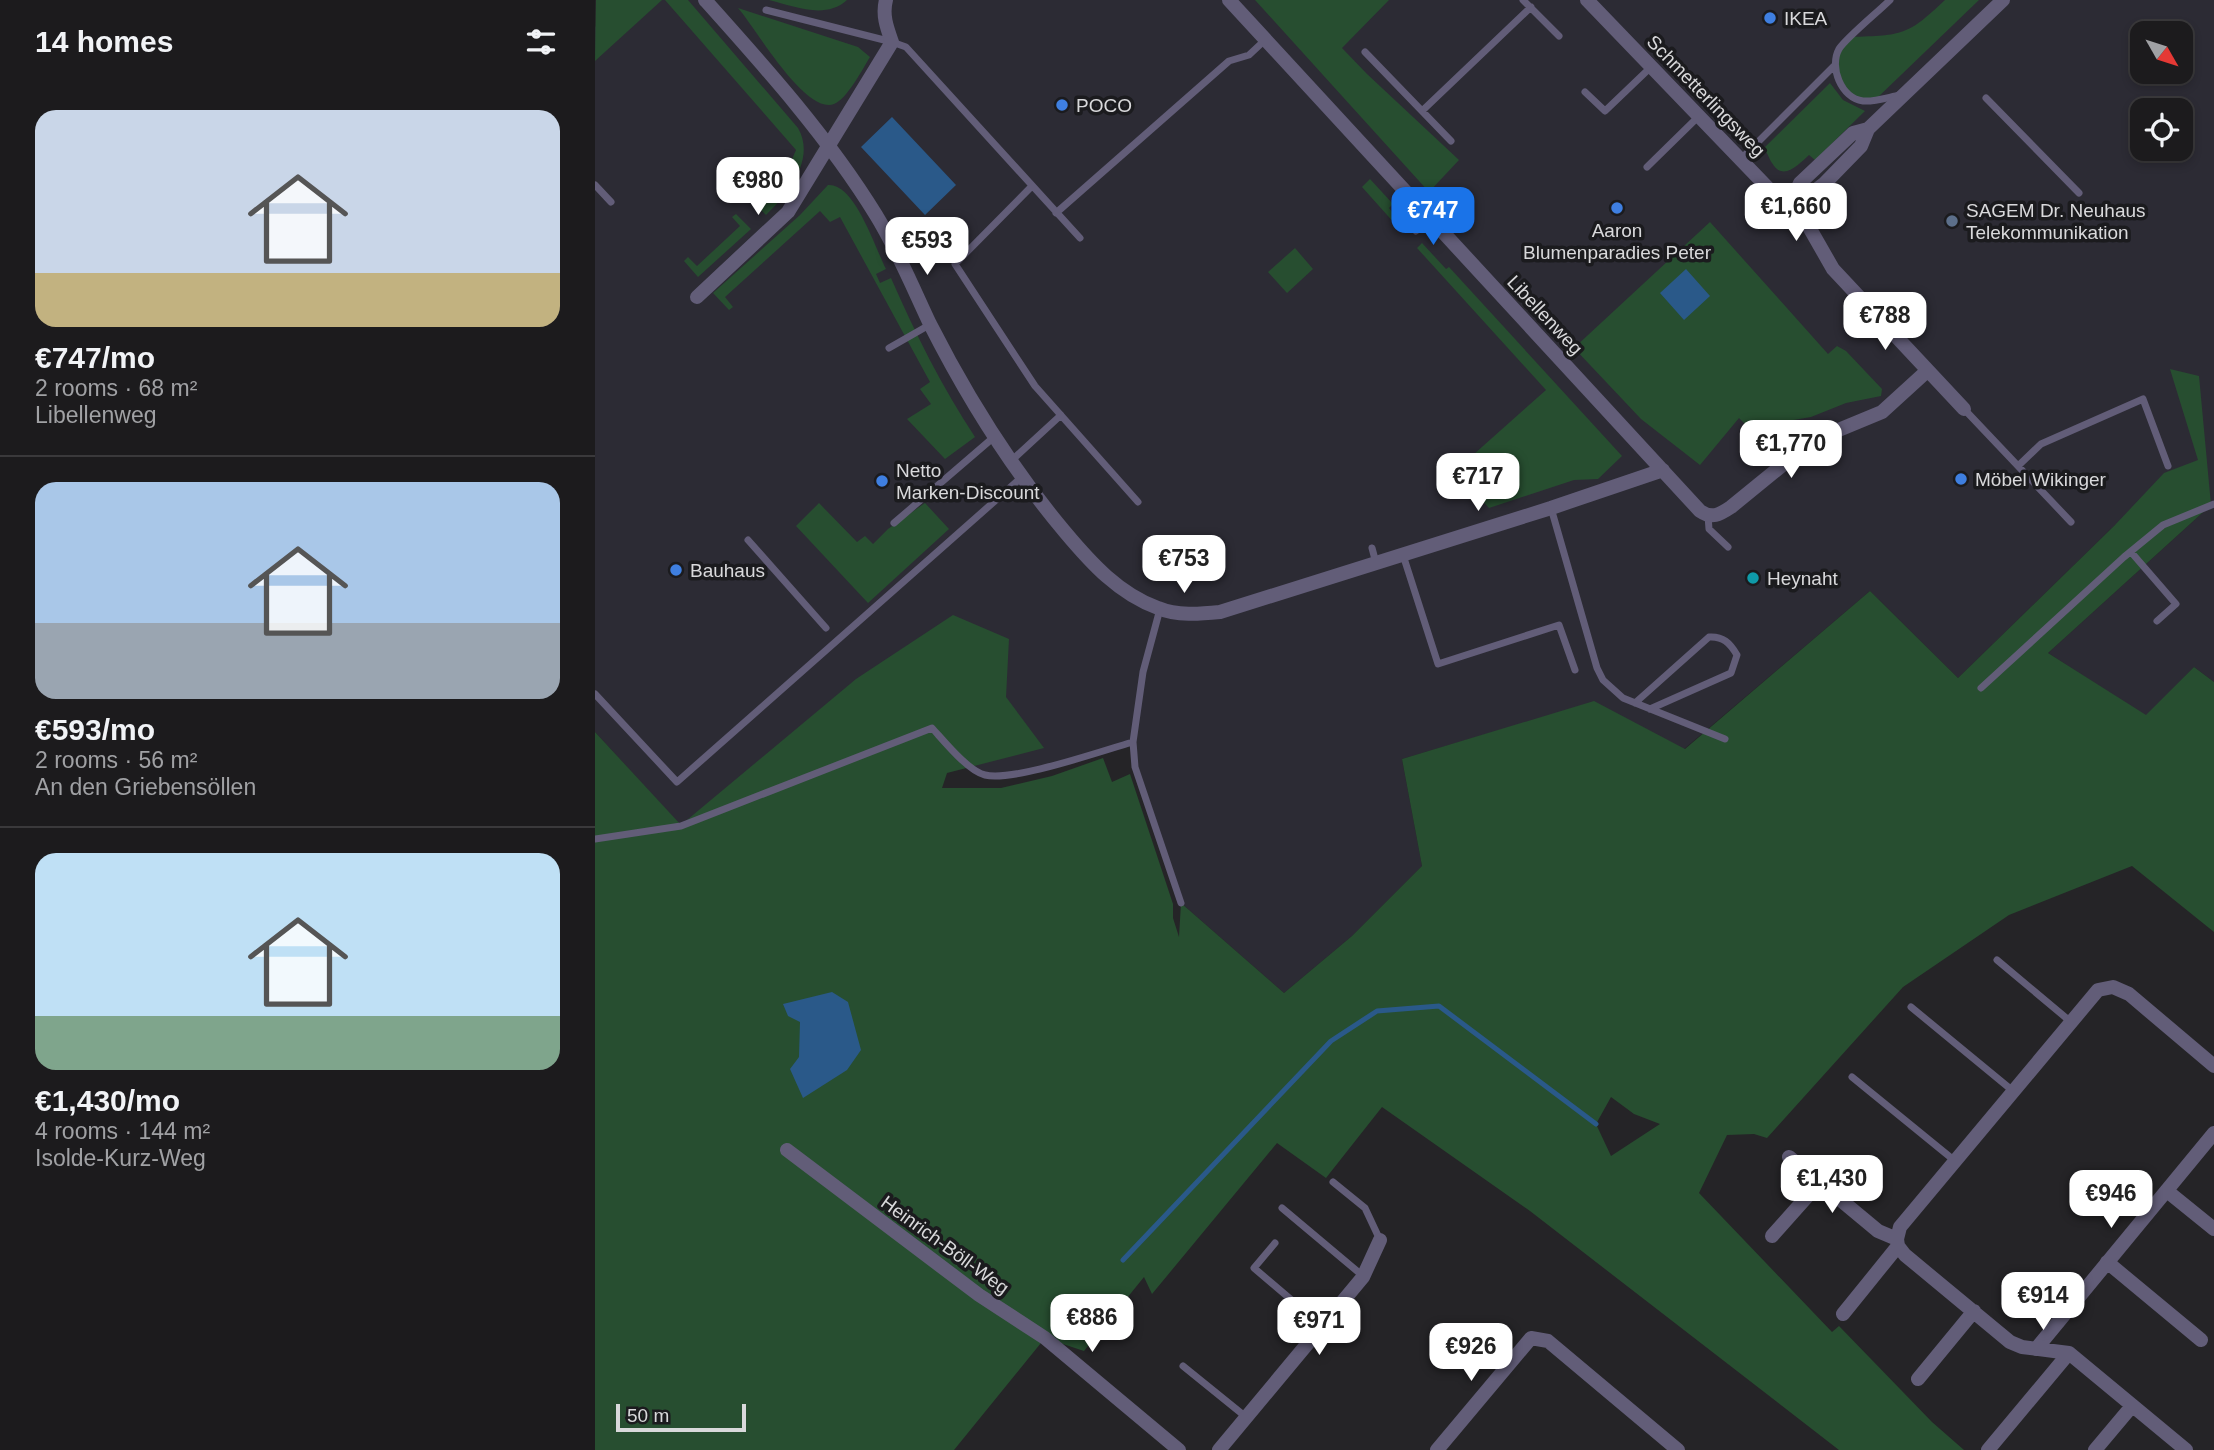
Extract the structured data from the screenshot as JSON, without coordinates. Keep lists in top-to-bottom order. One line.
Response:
{"streets":{"street":["Schmetterlingsweg","Libellenweg","Heinrich-Böll-Weg"]},"places":["IKEA","POCO","Aaron Blumenparadies Peter","SAGEM Dr. Neuhaus Telekommunikation","Möbel Wikinger","Netto Marken-Discount","Bauhaus","Heynaht"],"scale_bar":"50 m","north":"bottom right","page":{"heading":"14 homes","list":[{"name":"€747/mo","note":"2 rooms · 68 m² · Libellenweg"},{"name":"€593/mo","note":"2 rooms · 56 m² · An den Griebensöllen"},{"name":"€1,430/mo","note":"4 rooms · 144 m² · Isolde-Kurz-Weg"}],"price":["€980","€1,660","€747","€593","€788","€1,770","€717","€753","€1,430","€946","€914","€886","€971","€926"],"scale":"50 m"}}
